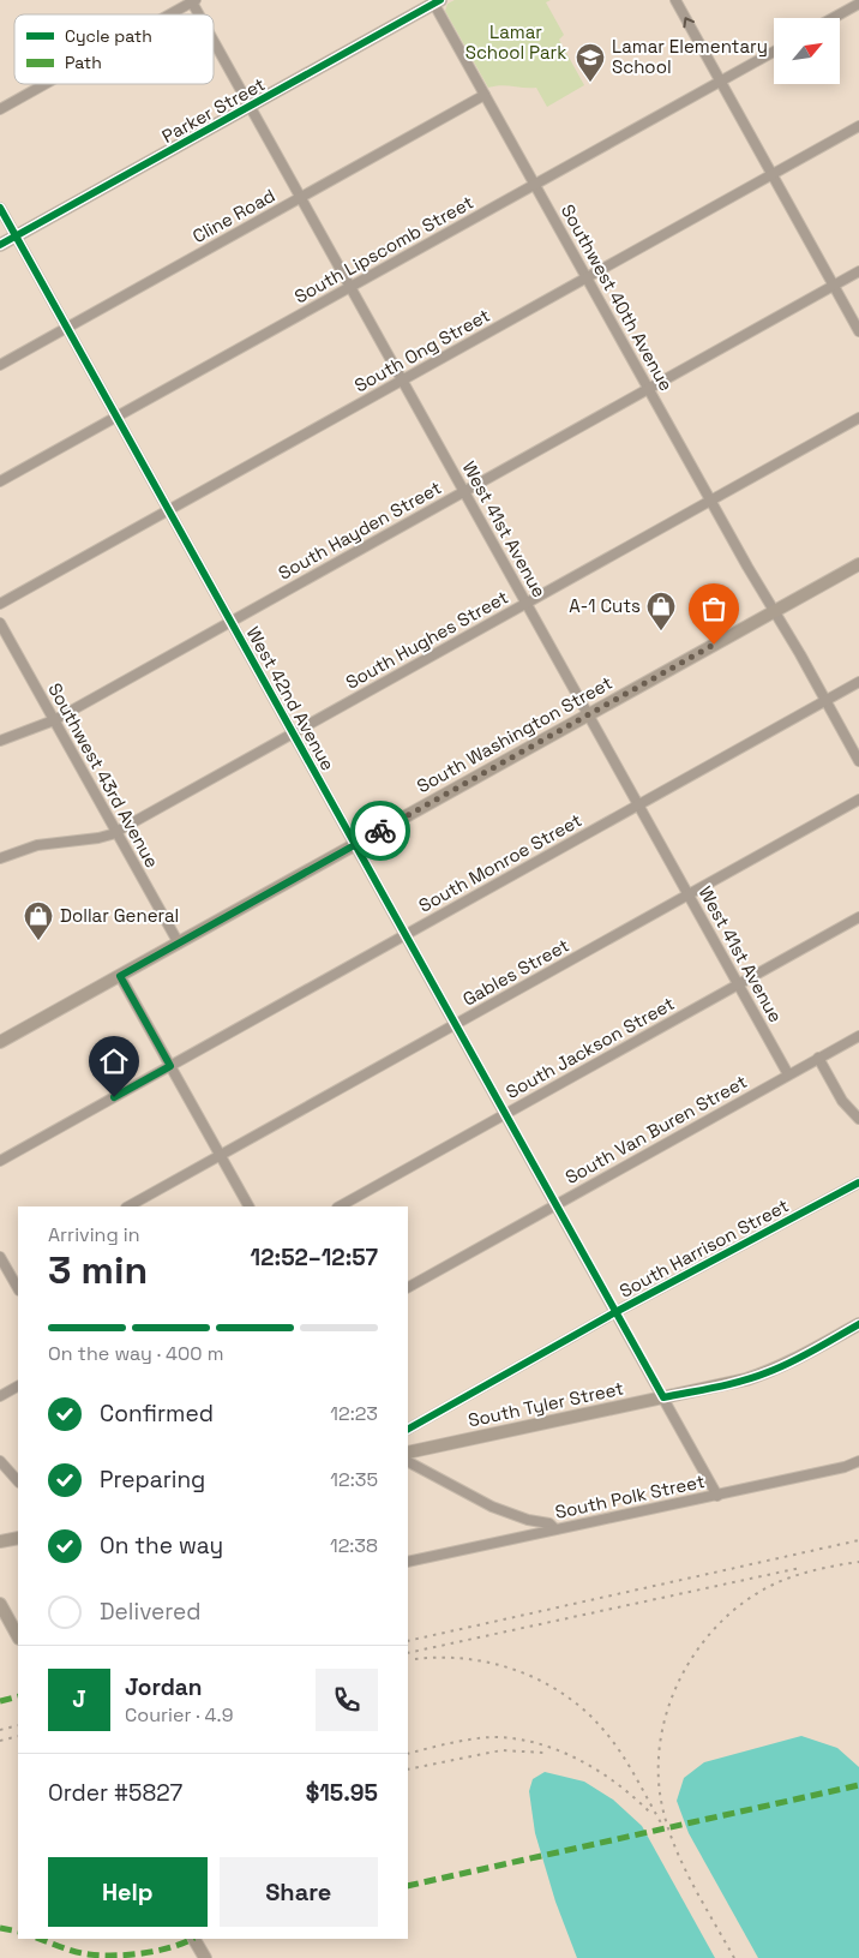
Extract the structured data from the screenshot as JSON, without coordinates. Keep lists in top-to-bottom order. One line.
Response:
{"streets":{"main road":["Parker Street","South Washington Street","South Tyler Street"],"street":["Cline Road","South Lipscomb Street","Southwest 40th Avenue","South Ong Street","West 41st Avenue","South Hayden Street","South Hughes Street","West 42nd Avenue","Southwest 43rd Avenue","South Monroe Street","Gables Street","South Jackson Street","South Van Buren Street","South Harrison Street","South Polk Street"]},"crossings":[["Parker Street","Southwest 40th Avenue"],["Parker Street","West 41st Avenue"],["Parker Street","West 42nd Avenue"],["Cline Road","Southwest 40th Avenue"],["Cline Road","West 41st Avenue"],["Cline Road","West 42nd Avenue"],["South Lipscomb Street","Southwest 40th Avenue"],["South Lipscomb Street","West 41st Avenue"],["South Lipscomb Street","West 42nd Avenue"],["Southwest 40th Avenue","South Ong Street"],["Southwest 40th Avenue","South Hayden Street"],["Southwest 40th Avenue","South Hughes Street"],["Southwest 40th Avenue","South Washington Street"],["Southwest 40th Avenue","South Monroe Street"],["South Ong Street","West 41st Avenue"],["South Ong Street","West 42nd Avenue"],["West 41st Avenue","South Hayden Street"],["West 41st Avenue","South Hughes Street"],["West 41st Avenue","South Washington Street"],["West 41st Avenue","South Monroe Street"],["West 41st Avenue","Gables Street"],["West 41st Avenue","South Jackson Street"],["West 41st Avenue","South Van Buren Street"],["South Hayden Street","West 42nd Avenue"],["South Hayden Street","Southwest 43rd Avenue"],["South Hughes Street","West 42nd Avenue"],["South Hughes Street","Southwest 43rd Avenue"],["West 42nd Avenue","South Washington Street"],["West 42nd Avenue","South Monroe Street"],["West 42nd Avenue","Gables Street"],["West 42nd Avenue","South Jackson Street"],["West 42nd Avenue","South Van Buren Street"],["West 42nd Avenue","South Harrison Street"],["West 42nd Avenue","South Tyler Street"],["West 42nd Avenue","South Polk Street"],["South Washington Street","Southwest 43rd Avenue"]],"parks":["Lamar School Park"],"places":{"school or university":["Lamar Elementary School"],"shop":["A-1 Cuts","Dollar General"]},"legend":["Cycle path","Path"],"north":"top right","page":{"heading":["3 min","Arriving in","12:52–12:57"],"panel":["Jordan","Courier · 4.9","Order #5827","$15.95"],"bar":"On the way · 400 m","list":[["Confirmed","12:23"],["Preparing","12:35"],["On the way","12:38"],"Delivered"],"round":"J","buttons":["Help","Share"]}}
